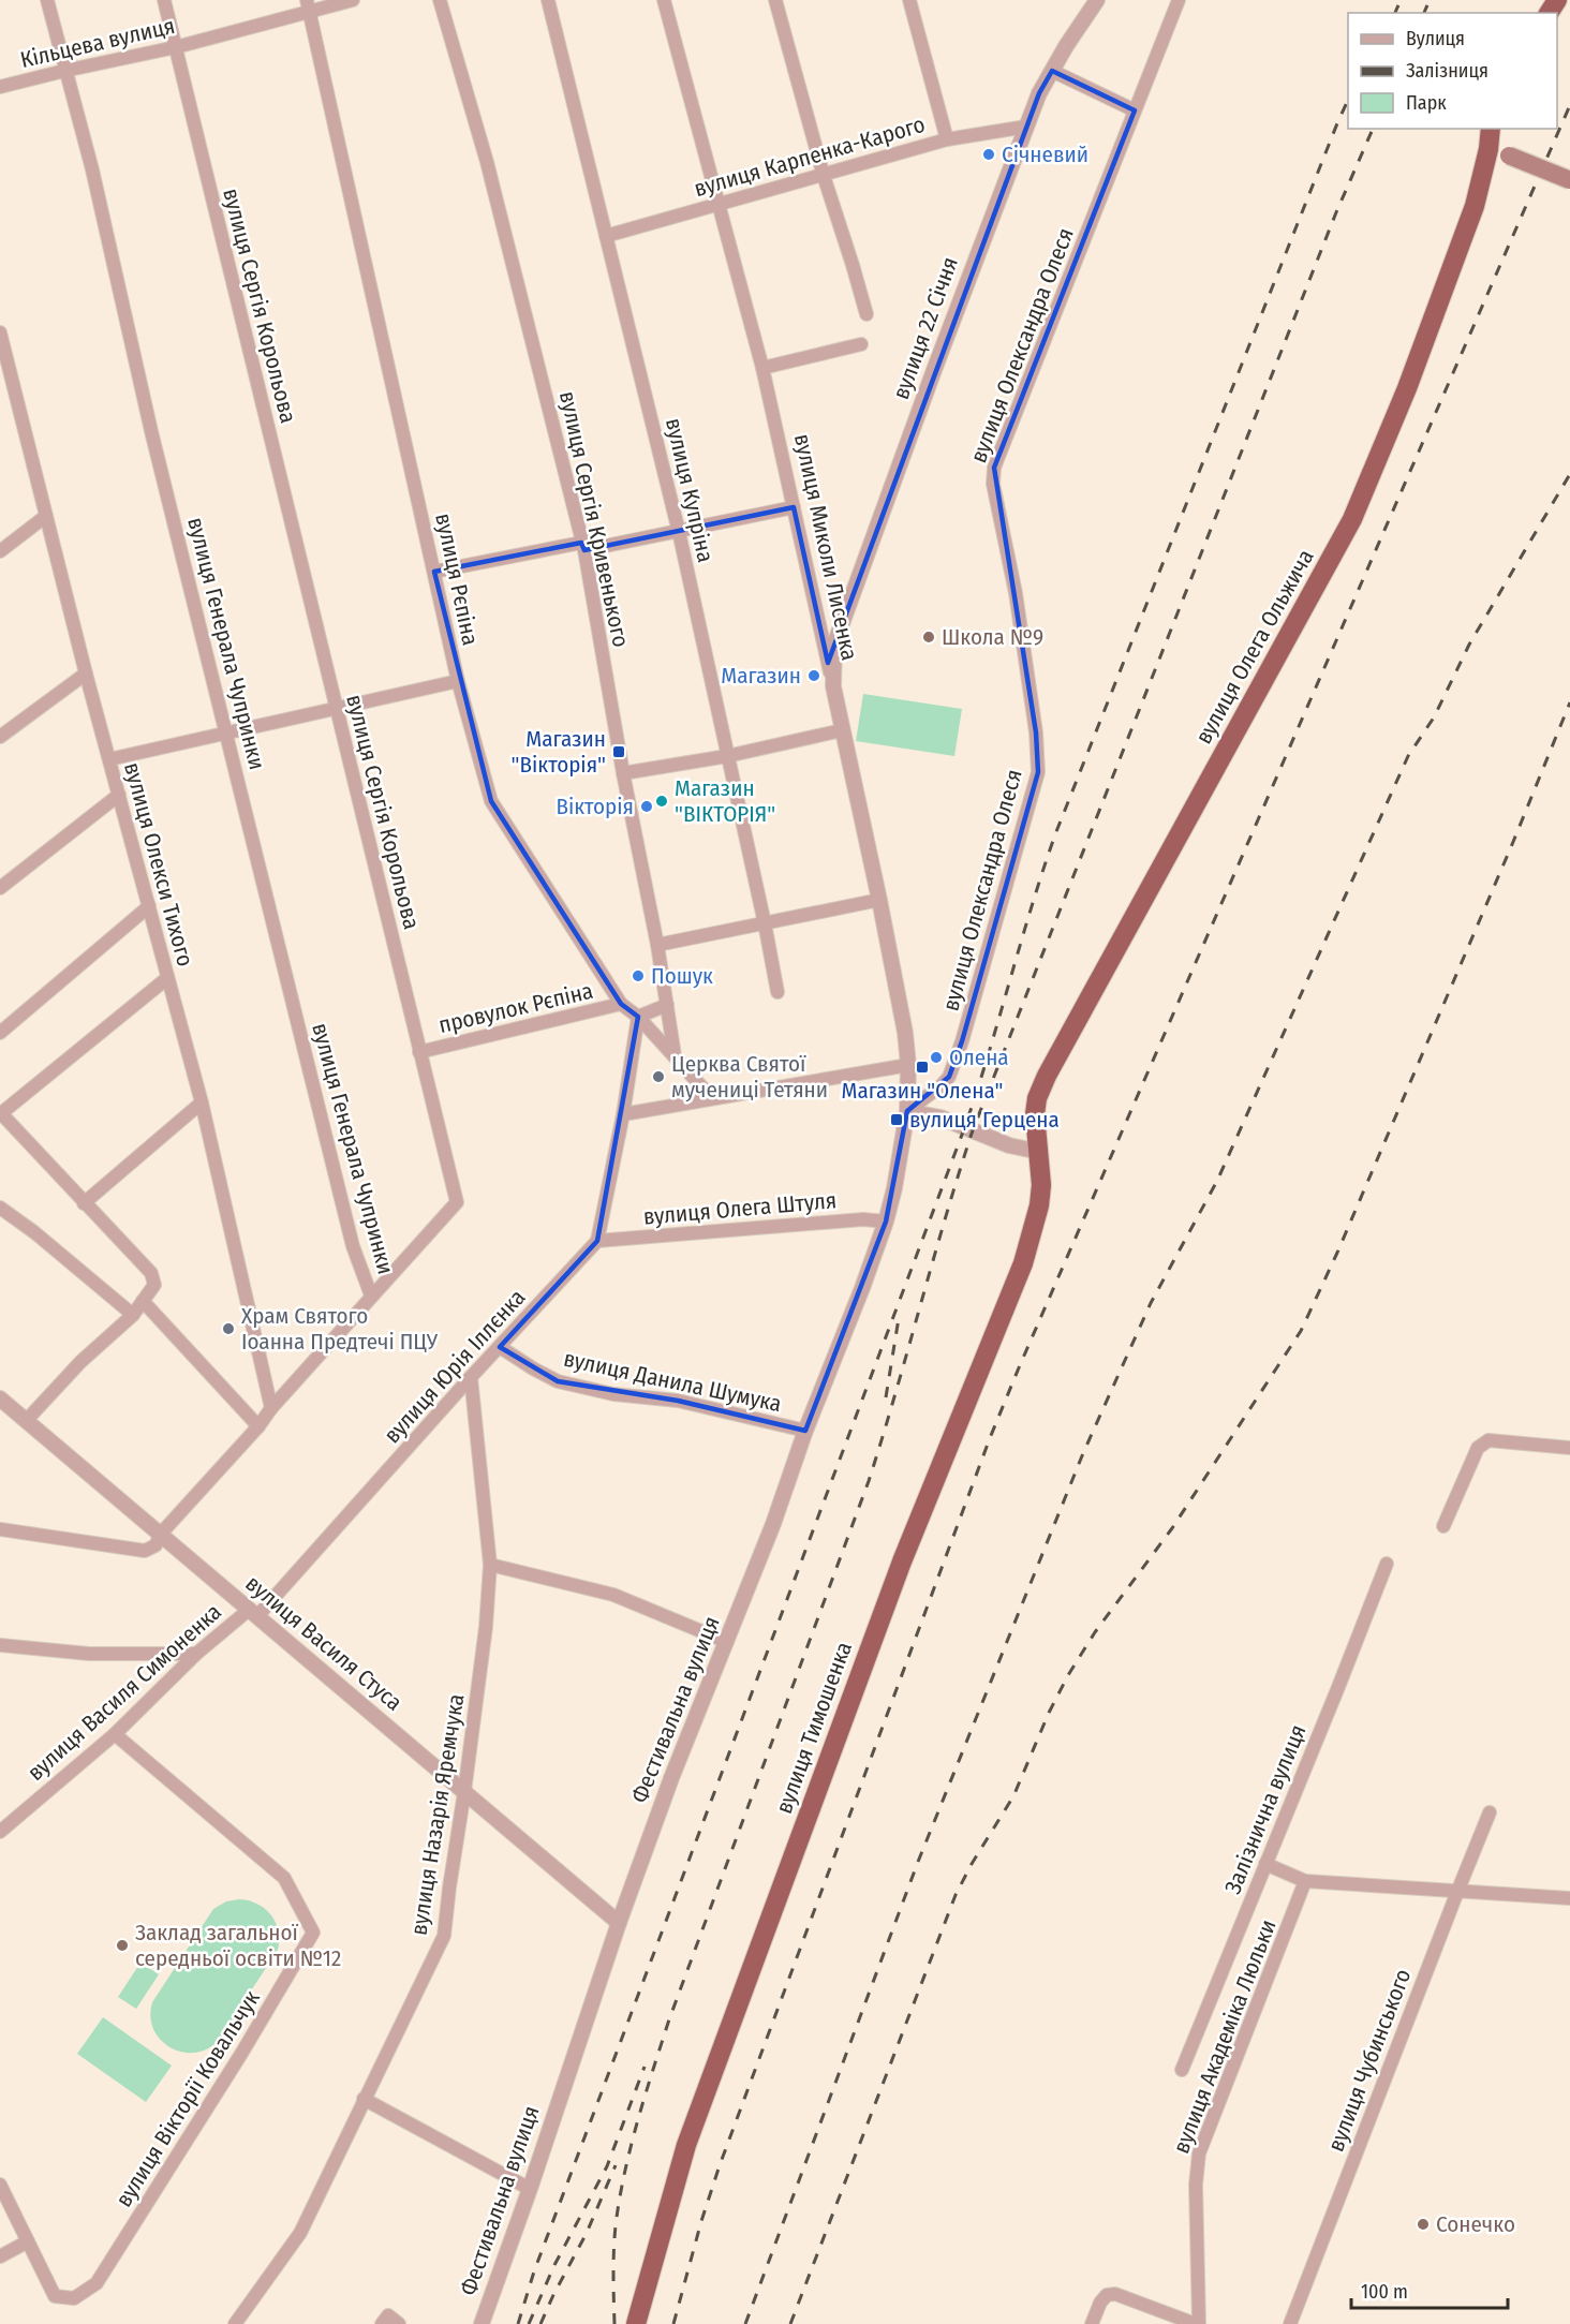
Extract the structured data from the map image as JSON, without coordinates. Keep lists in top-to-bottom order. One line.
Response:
{"streets":{"highway":["вулиця Олега Ольжича","вулиця Тимошенка"],"street":["Кільцева вулиця","вулиця Карпенка-Карого","вулиця Сергія Корольова","вулиця 22 Січня","вулиця Олександра Олеся","вулиця Купріна","вулиця Сергія Кривенького","вулиця Миколи Лисенка","вулиця Рєпіна","вулиця Генерала Чупринки","вулиця Олекси Тихого","провулок Рєпіна","вулиця Олега Штуля","вулиця Юрія Іллєнка","вулиця Данила Шумука","вулиця Василя Стуса","вулиця Василя Симоненка","Фестивальна вулиця","Залізнична вулиця","вулиця Назарія Яремчука","вулиця Академіка Люльки","вулиця Чубинського","вулиця Вікторії Ковальчук"]},"crossings":[["Кільцева вулиця","вулиця Сергія Корольова"],["Кільцева вулиця","вулиця Рєпіна"],["Кільцева вулиця","вулиця Генерала Чупринки"],["вулиця Карпенка-Карого","вулиця 22 Січня"],["вулиця Карпенка-Карого","вулиця Купріна"],["вулиця Карпенка-Карого","вулиця Миколи Лисенка"],["вулиця Сергія Корольова","вулиця Генерала Чупринки"],["вулиця Сергія Корольова","вулиця Олекси Тихого"],["вулиця Сергія Корольова","провулок Рєпіна"],["вулиця Сергія Корольова","вулиця Василя Стуса"],["вулиця 22 Січня","вулиця Миколи Лисенка"],["вулиця Олександра Олеся","вулиця Миколи Лисенка"],["вулиця Олександра Олеся","Фестивальна вулиця"],["вулиця Сергія Кривенького","вулиця Рєпіна"],["вулиця Миколи Лисенка","Фестивальна вулиця"],["вулиця Рєпіна","провулок Рєпіна"],["вулиця Олега Ольжича","вулиця Тимошенка"],["вулиця Олега Штуля","вулиця Юрія Іллєнка"],["вулиця Олега Штуля","Фестивальна вулиця"],["вулиця Юрія Іллєнка","вулиця Данила Шумука"],["вулиця Юрія Іллєнка","вулиця Василя Стуса"],["вулиця Юрія Іллєнка","вулиця Василя Симоненка"],["вулиця Юрія Іллєнка","вулиця Назарія Яремчука"],["вулиця Данила Шумука","Фестивальна вулиця"],["вулиця Василя Стуса","вулиця Василя Симоненка"],["вулиця Василя Стуса","Фестивальна вулиця"],["вулиця Василя Стуса","вулиця Назарія Яремчука"],["вулиця Василя Симоненка","вулиця Вікторії Ковальчук"]],"places":{"other":["Січневий","Школа №9","Магазин","Магазин \"ВІКТОРІЯ\"","Вікторія","Пошук","Олена","Церква Святої мучениці Тетяни","Храм Святого Іоанна Предтечі ПЦУ","Заклад загальної середньої освіти №12","Сонечко"],"transit":["Магазин \"Вікторія\"","Магазин \"Олена\"","вулиця Герцена"]},"legend":["Вулиця","Залізниця","Парк"],"scale_bar":"100 m"}
